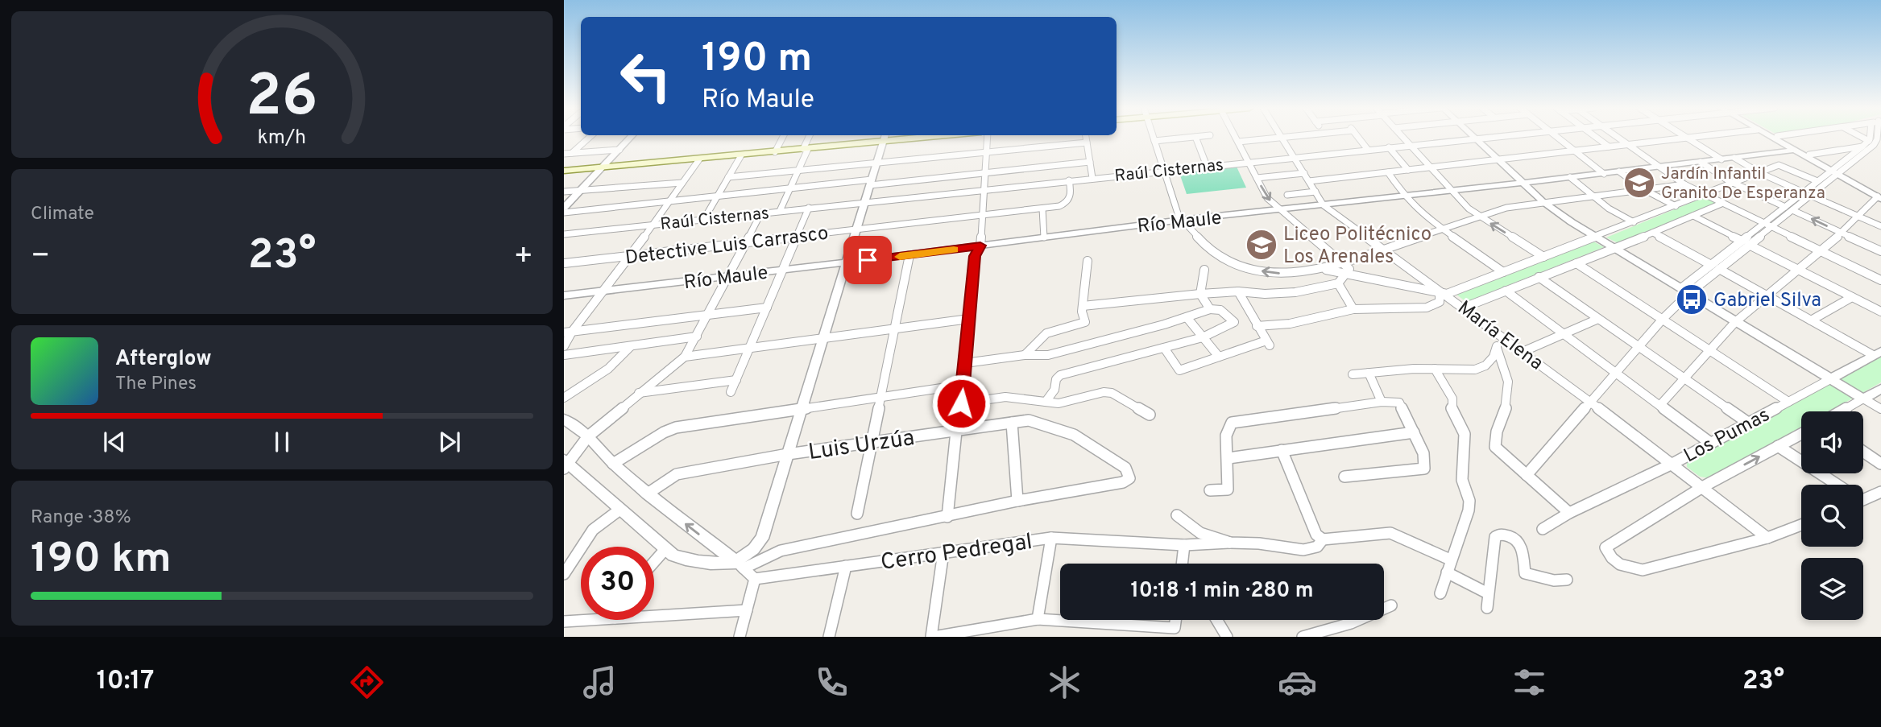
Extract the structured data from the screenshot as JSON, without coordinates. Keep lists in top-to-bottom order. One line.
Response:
{"streets":{"street":["Raúl Cisternas","Río Maule","Detective Luis Carrasco","María Elena","Los Pumas","Luis Urzúa","Cerro Pedregal"]},"crossings":[["Raúl Cisternas","Detective Luis Carrasco"],["Raúl Cisternas","María Elena"],["Río Maule","María Elena"],["María Elena","Los Pumas"]],"places":{"school or university":["Jardín Infantil Granito De Esperanza","Liceo Politécnico Los Arenales"],"bus stop":["Gabriel Silva"]},"page":{"turn":["190 m","Río Maule"],"tile":["Climate",["Range · 38%","190 km"]],"heat":["−","23°","+"],"song":["Afterglow","The Pines"],"limit":"30","trip":"10:18 · 1 min · 280 m","tabs":["10:17","23°"],"gauge":["26","km/h"]}}
